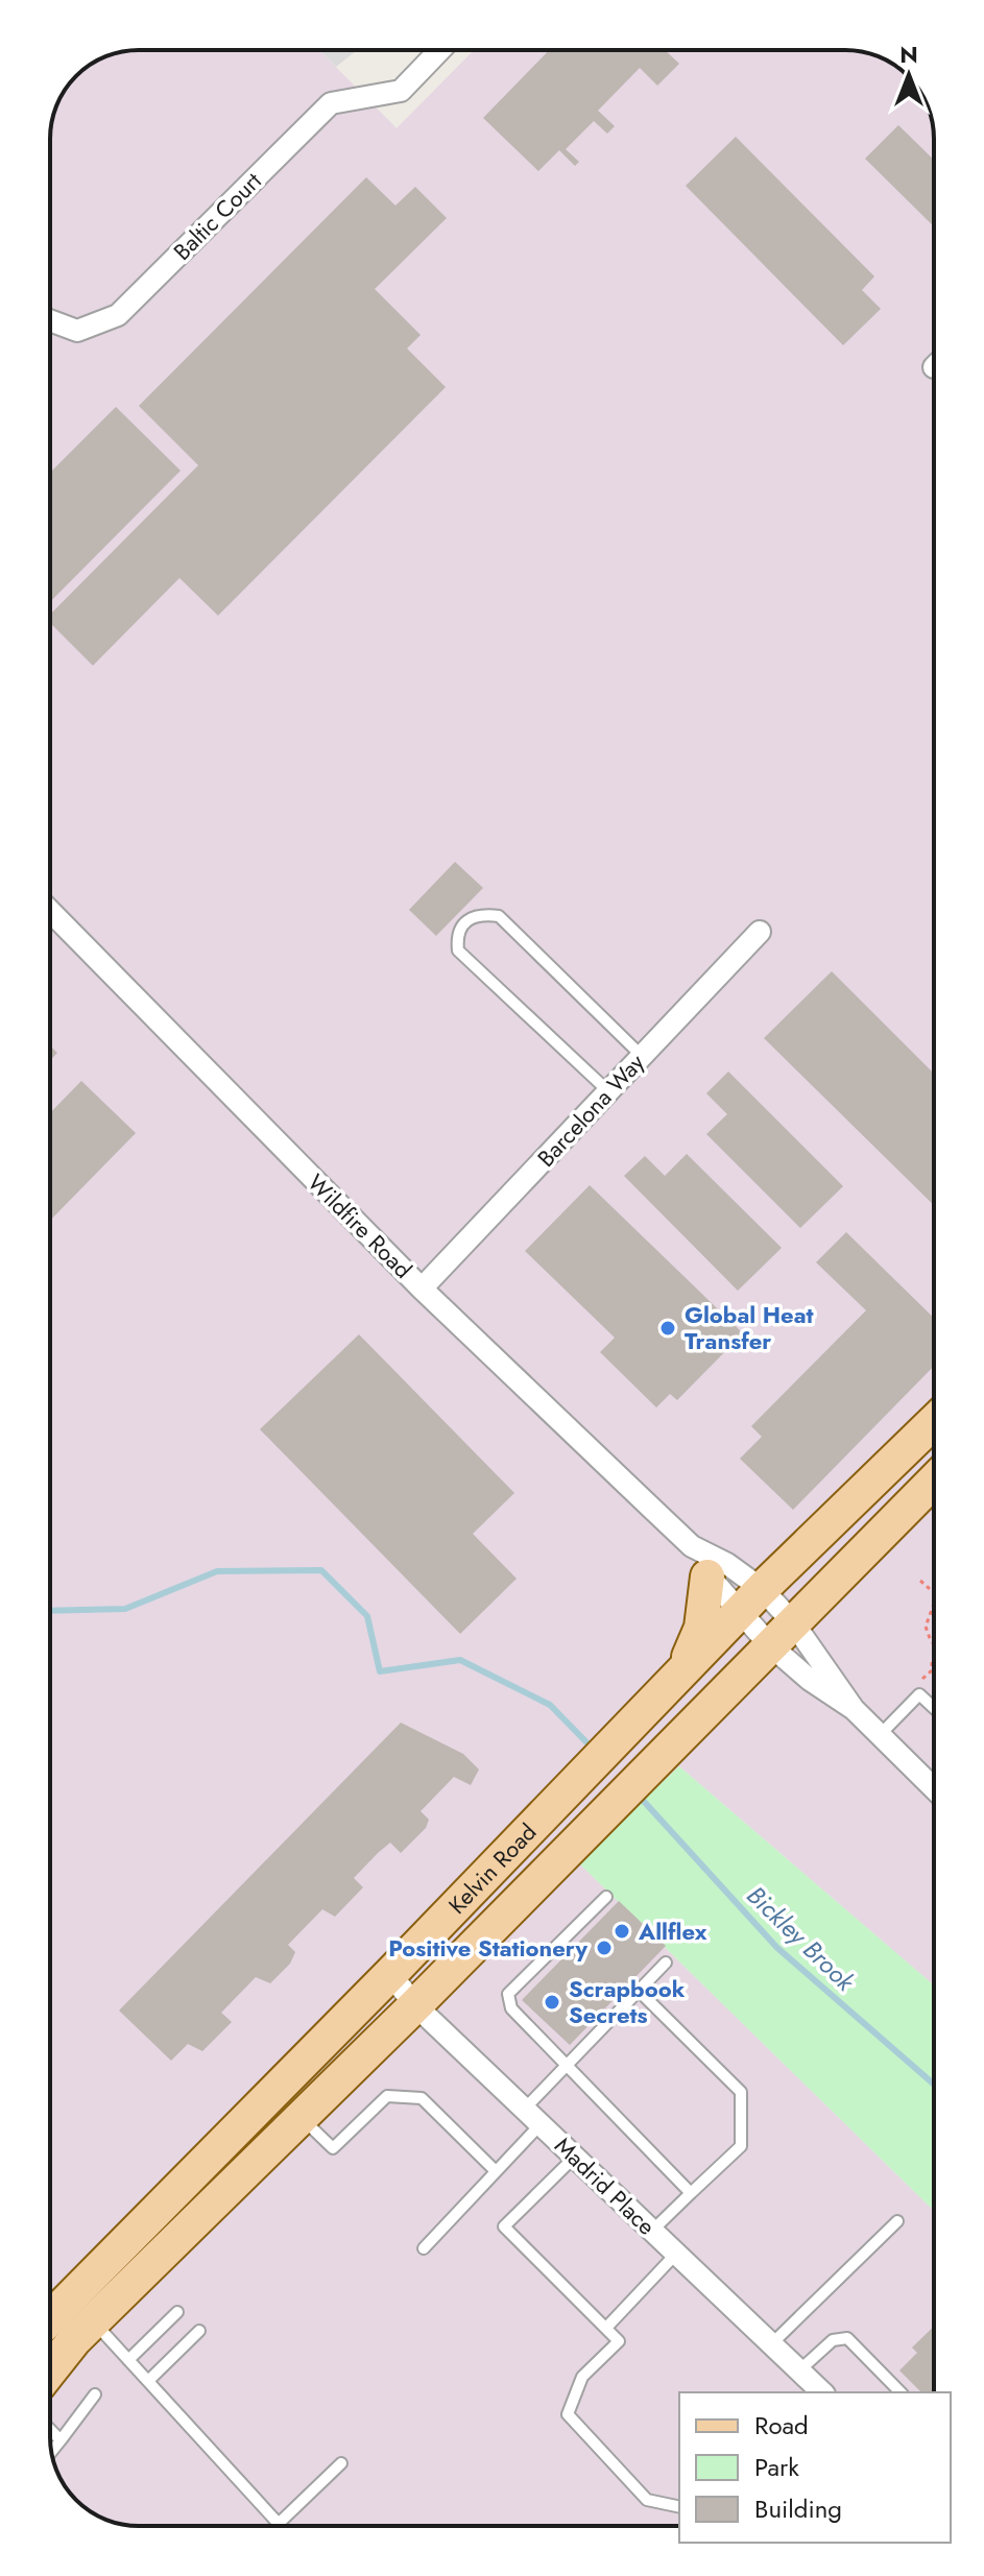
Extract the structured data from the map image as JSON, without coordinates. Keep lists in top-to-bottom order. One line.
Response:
{"streets":{"main road":["Kelvin Road"],"street":["Baltic Court","Barcelona Way","Wildfire Road","Madrid Place"]},"crossings":[["Barcelona Way","Wildfire Road"],["Wildfire Road","Kelvin Road"],["Kelvin Road","Madrid Place"]],"water":["Bickley Brook"],"places":["Global Heat Transfer","Allflex","Positive Stationery","Scrapbook Secrets"],"legend":["Road","Park","Building"],"north":"top"}
